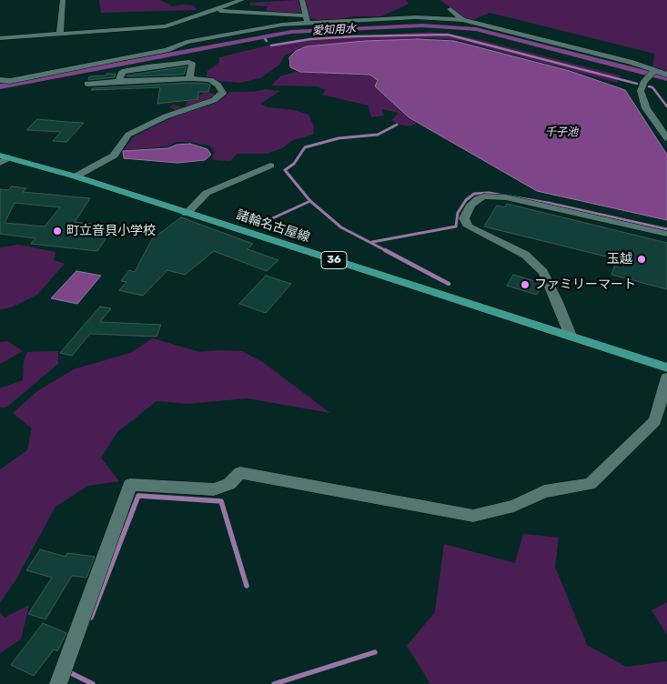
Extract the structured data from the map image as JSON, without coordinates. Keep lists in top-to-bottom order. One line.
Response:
{"streets":{"main road":["諸輪名古屋線","36"]},"water":["愛知用水","千子池"],"places":["町立音貝小学校","玉越","ファミリーマート"]}
